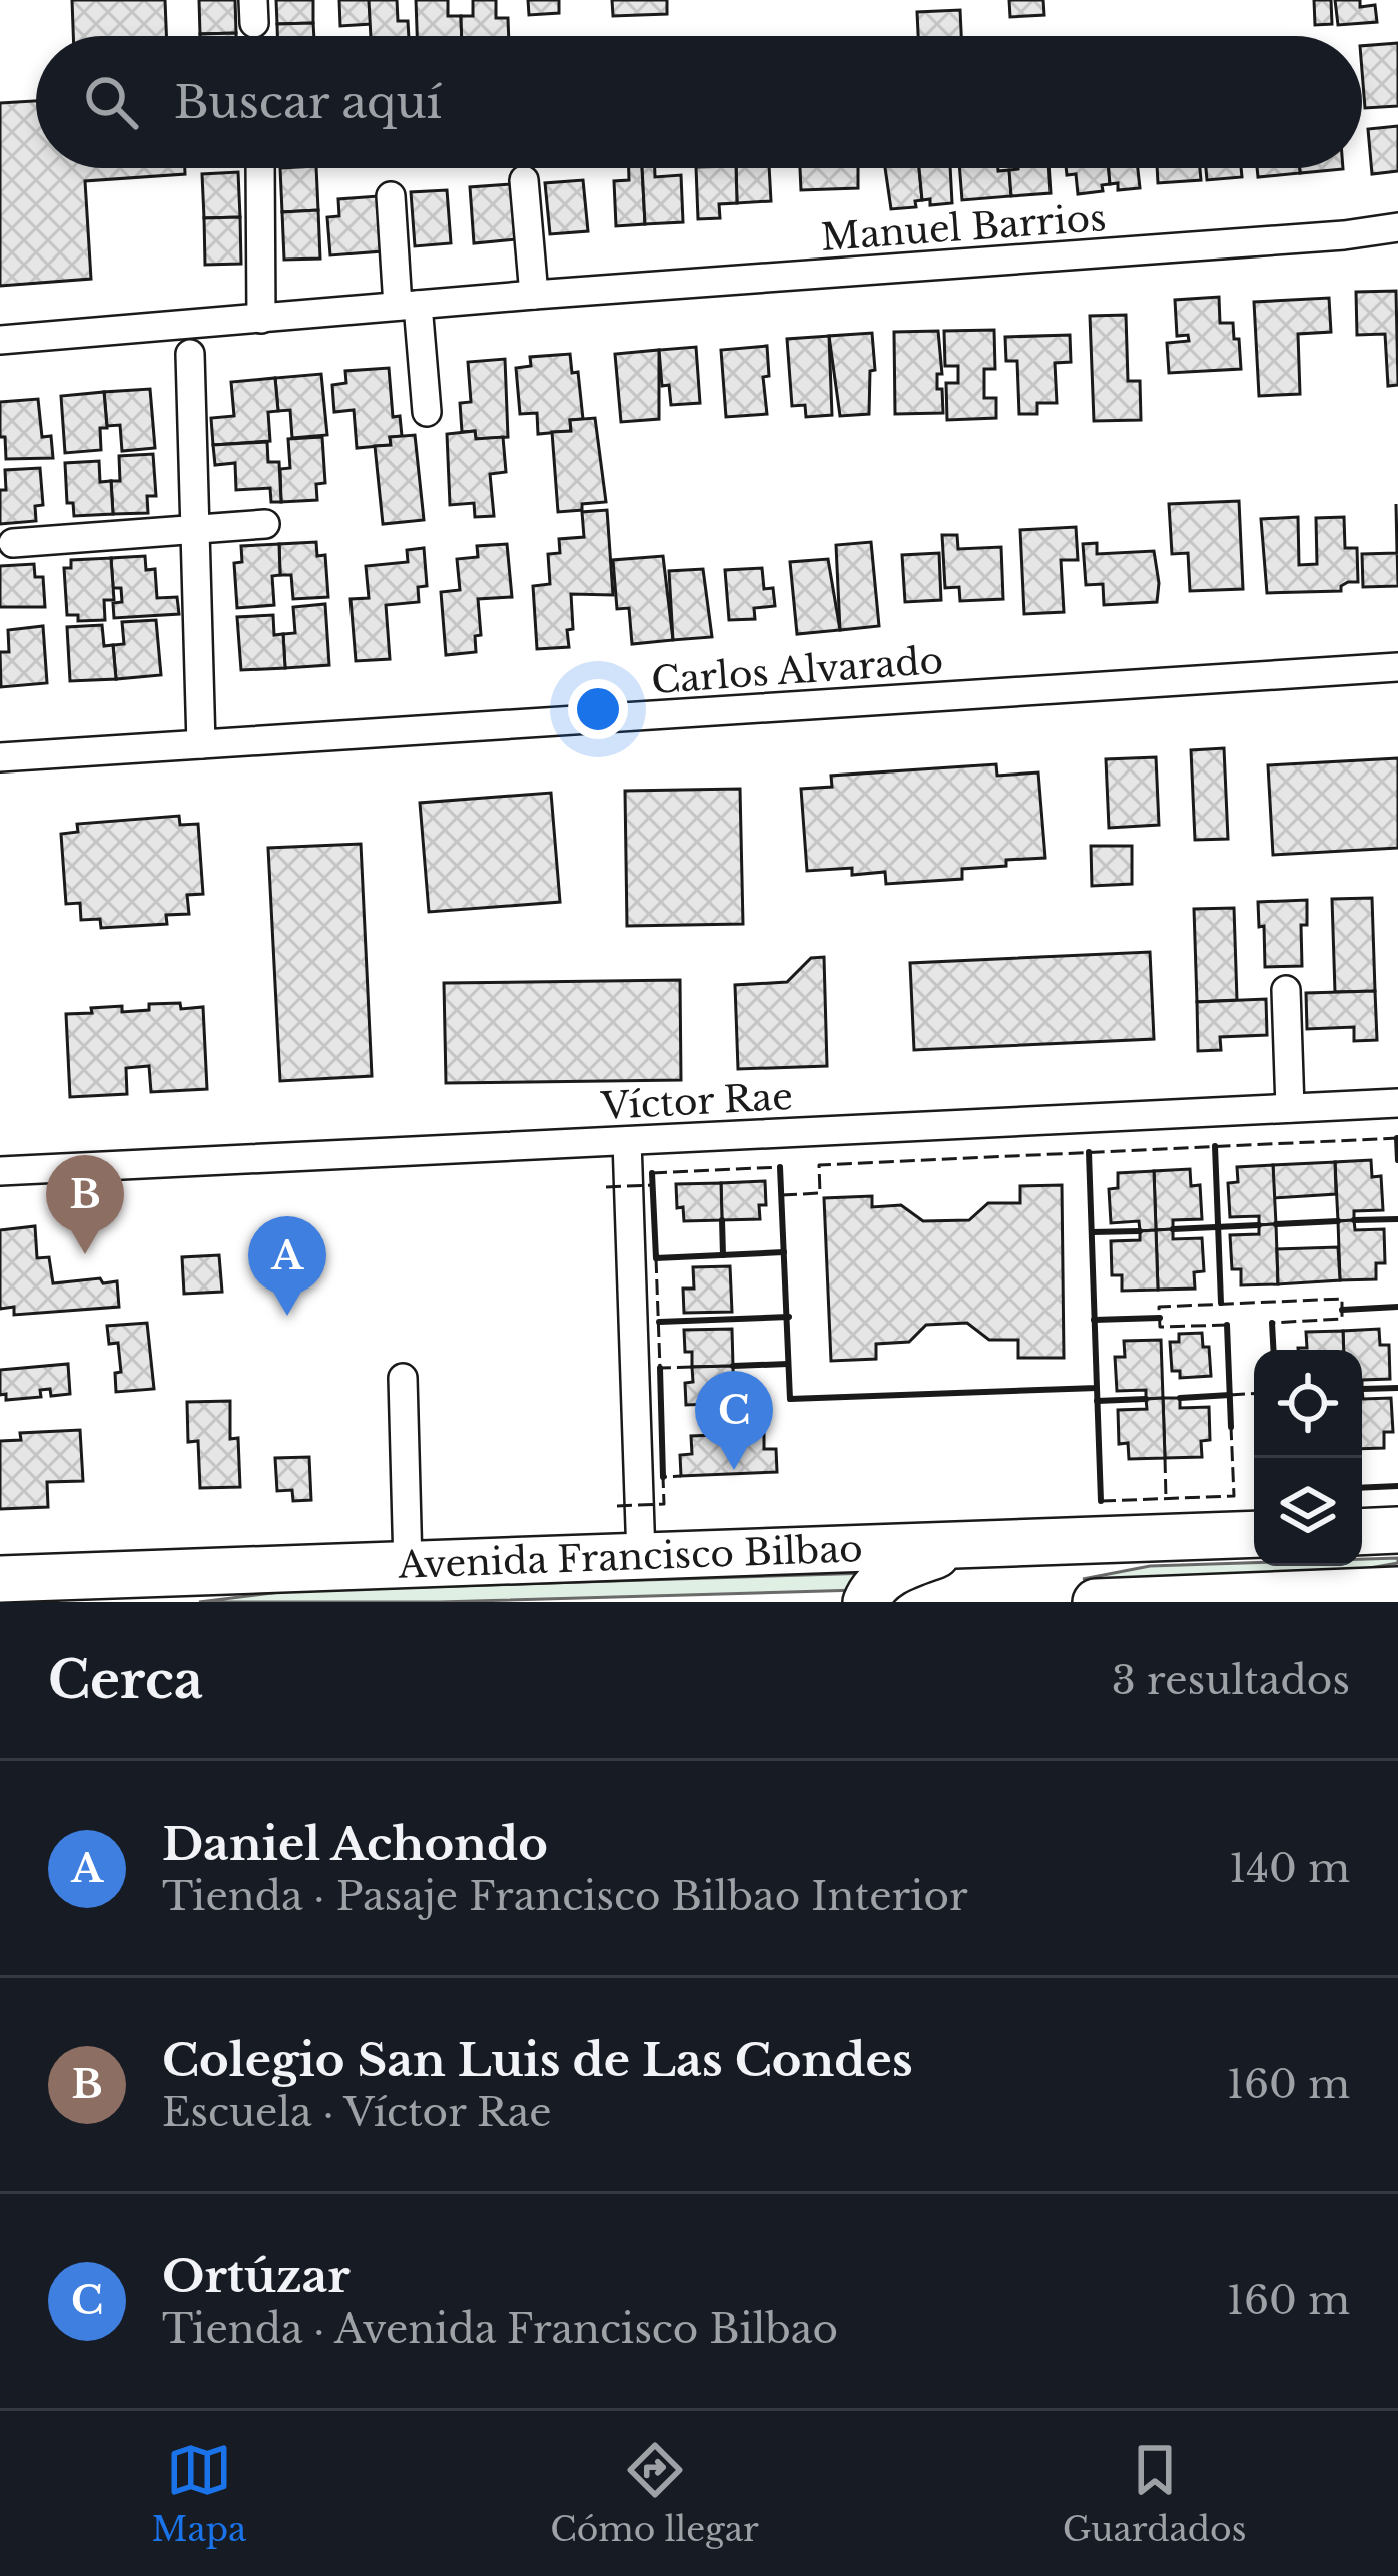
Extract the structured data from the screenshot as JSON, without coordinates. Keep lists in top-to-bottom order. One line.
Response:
{"streets":{"main road":["Avenida Francisco Bilbao"],"street":["Manuel Barrios","Carlos Alvarado","Víctor Rae"]},"page":{"search":"Buscar aquí","pins":["B","A","C"],"heading":["Cerca","3 resultados"],"list":[{"mark":"A","name":"Daniel Achondo","note":"Tienda · Pasaje Francisco Bilbao Interior","value":"140 m"},{"mark":"B","name":"Colegio San Luis de Las Condes","note":"Escuela · Víctor Rae","value":"160 m"},{"mark":"C","name":"Ortúzar","note":"Tienda · Avenida Francisco Bilbao","value":"160 m"}],"nav":["Mapa","Cómo llegar","Guardados"]}}
